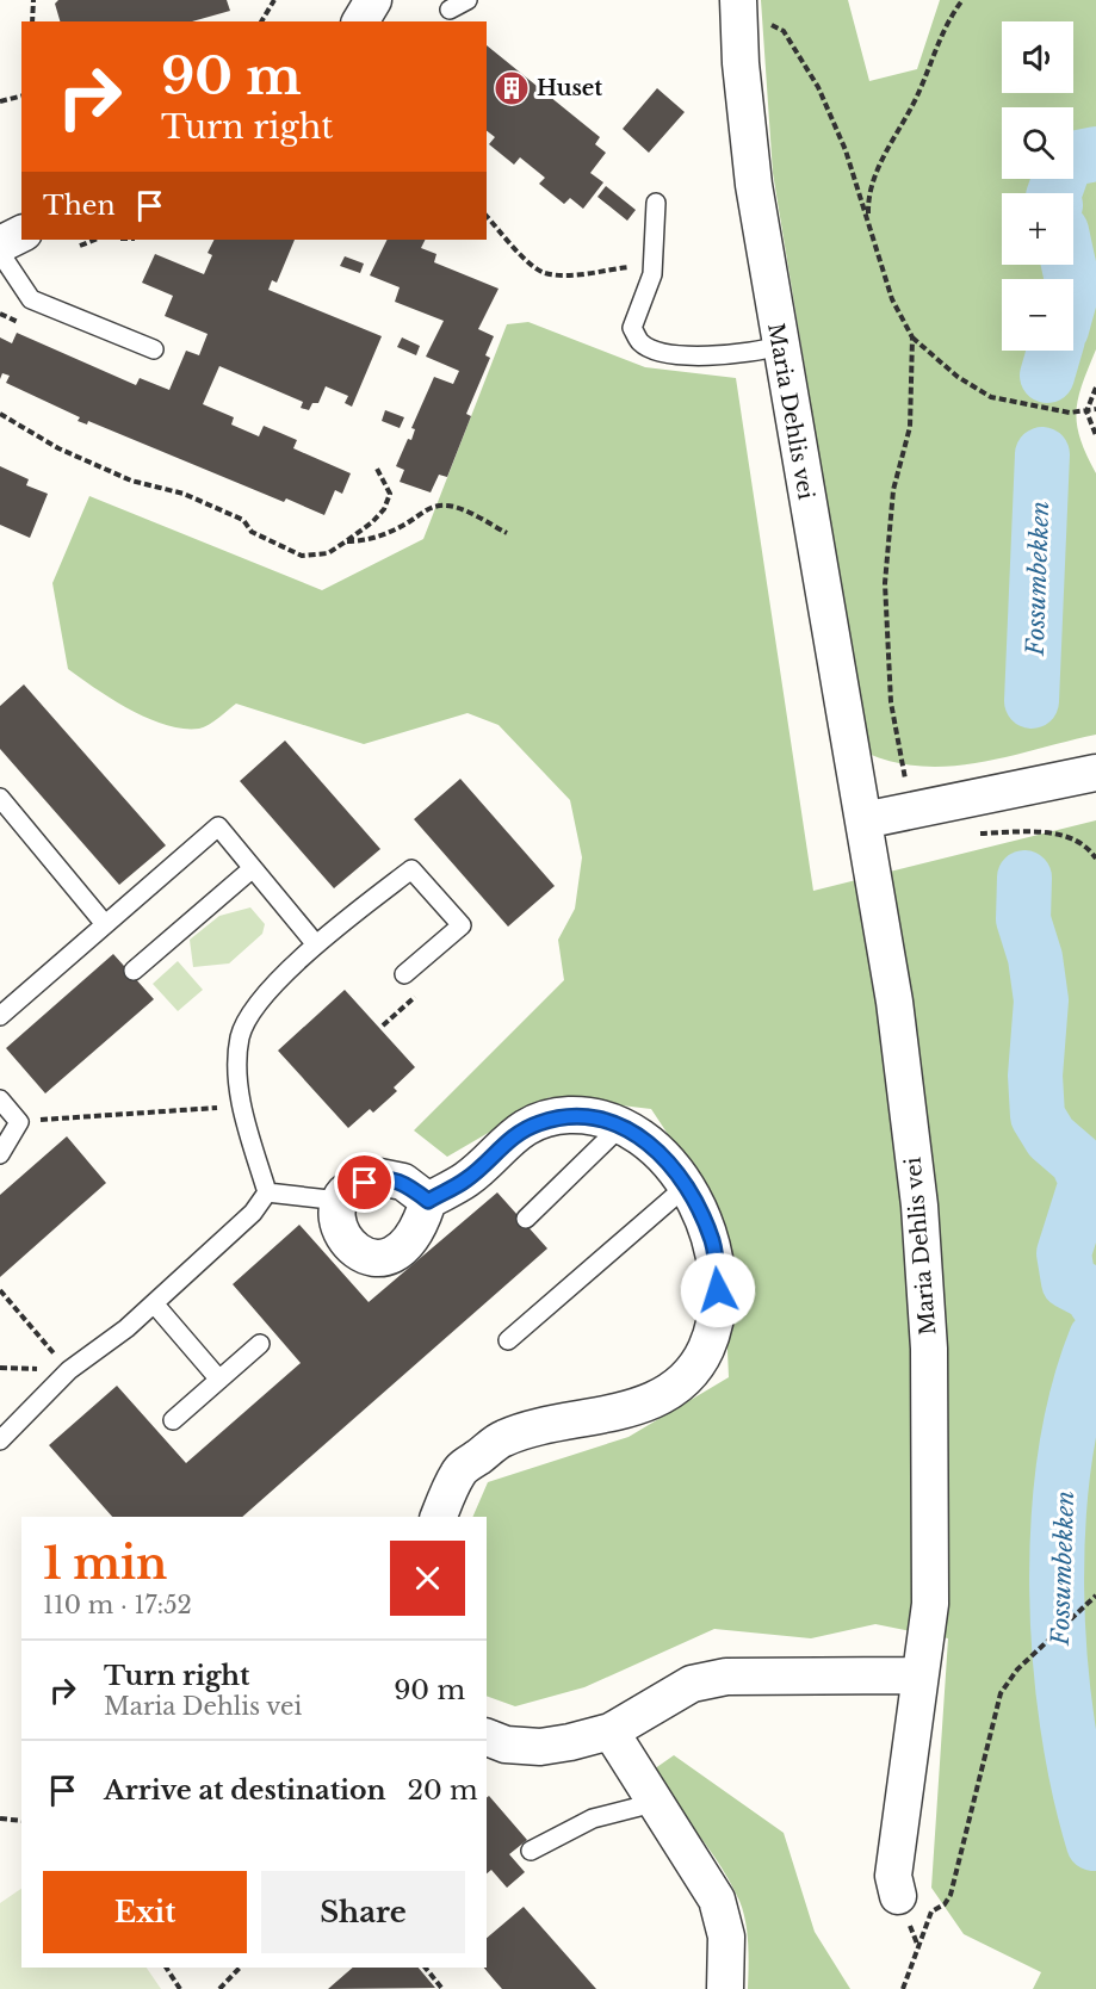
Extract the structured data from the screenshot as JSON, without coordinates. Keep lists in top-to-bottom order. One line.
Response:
{"streets":{"street":["Maria Dehlis vei"]},"water":["Fossumbekken"],"places":{"building":["Huset"]},"page":{"map_buttons":["+","−"],"turn":["90 m","Turn right"],"then":"Then","heading":["1 min","110 m · 17:52"],"list":[{"name":"Turn right","note":"Maria Dehlis vei","value":"90 m"},{"name":"Arrive at destination","value":"20 m"}],"buttons":["Exit","Share"]}}
